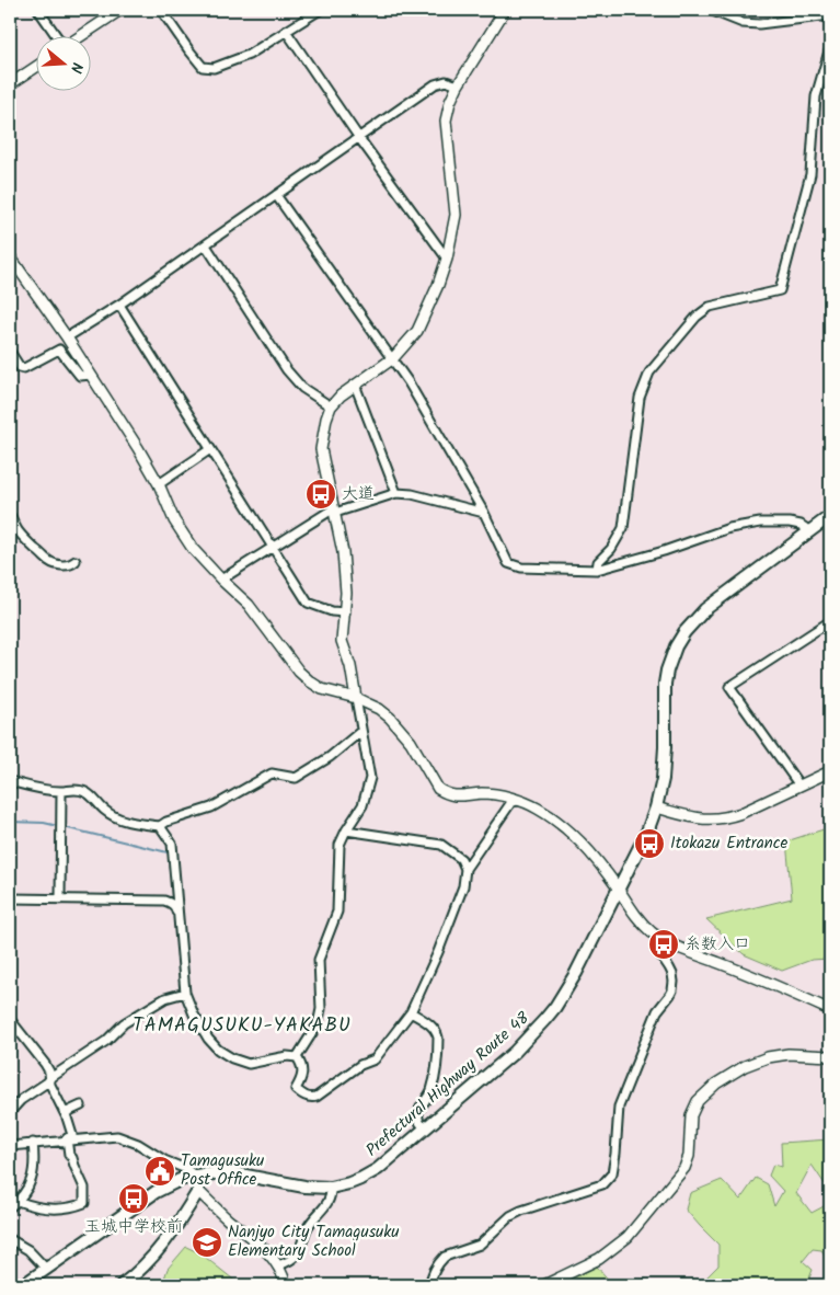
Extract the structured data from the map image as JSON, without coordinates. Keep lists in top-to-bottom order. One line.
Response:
{"streets":{"main road":["Prefectural Highway Route 48"]},"districts":["TAMAGUSUKU-YAKABU"],"places":{"bus stop":["大道","Itokazu Entrance","糸数入口","玉城中学校前"],"public building":["Tamagusuku Post Office"],"school or university":["Nanjyo City Tamagusuku Elementary School"]},"north":"right"}
